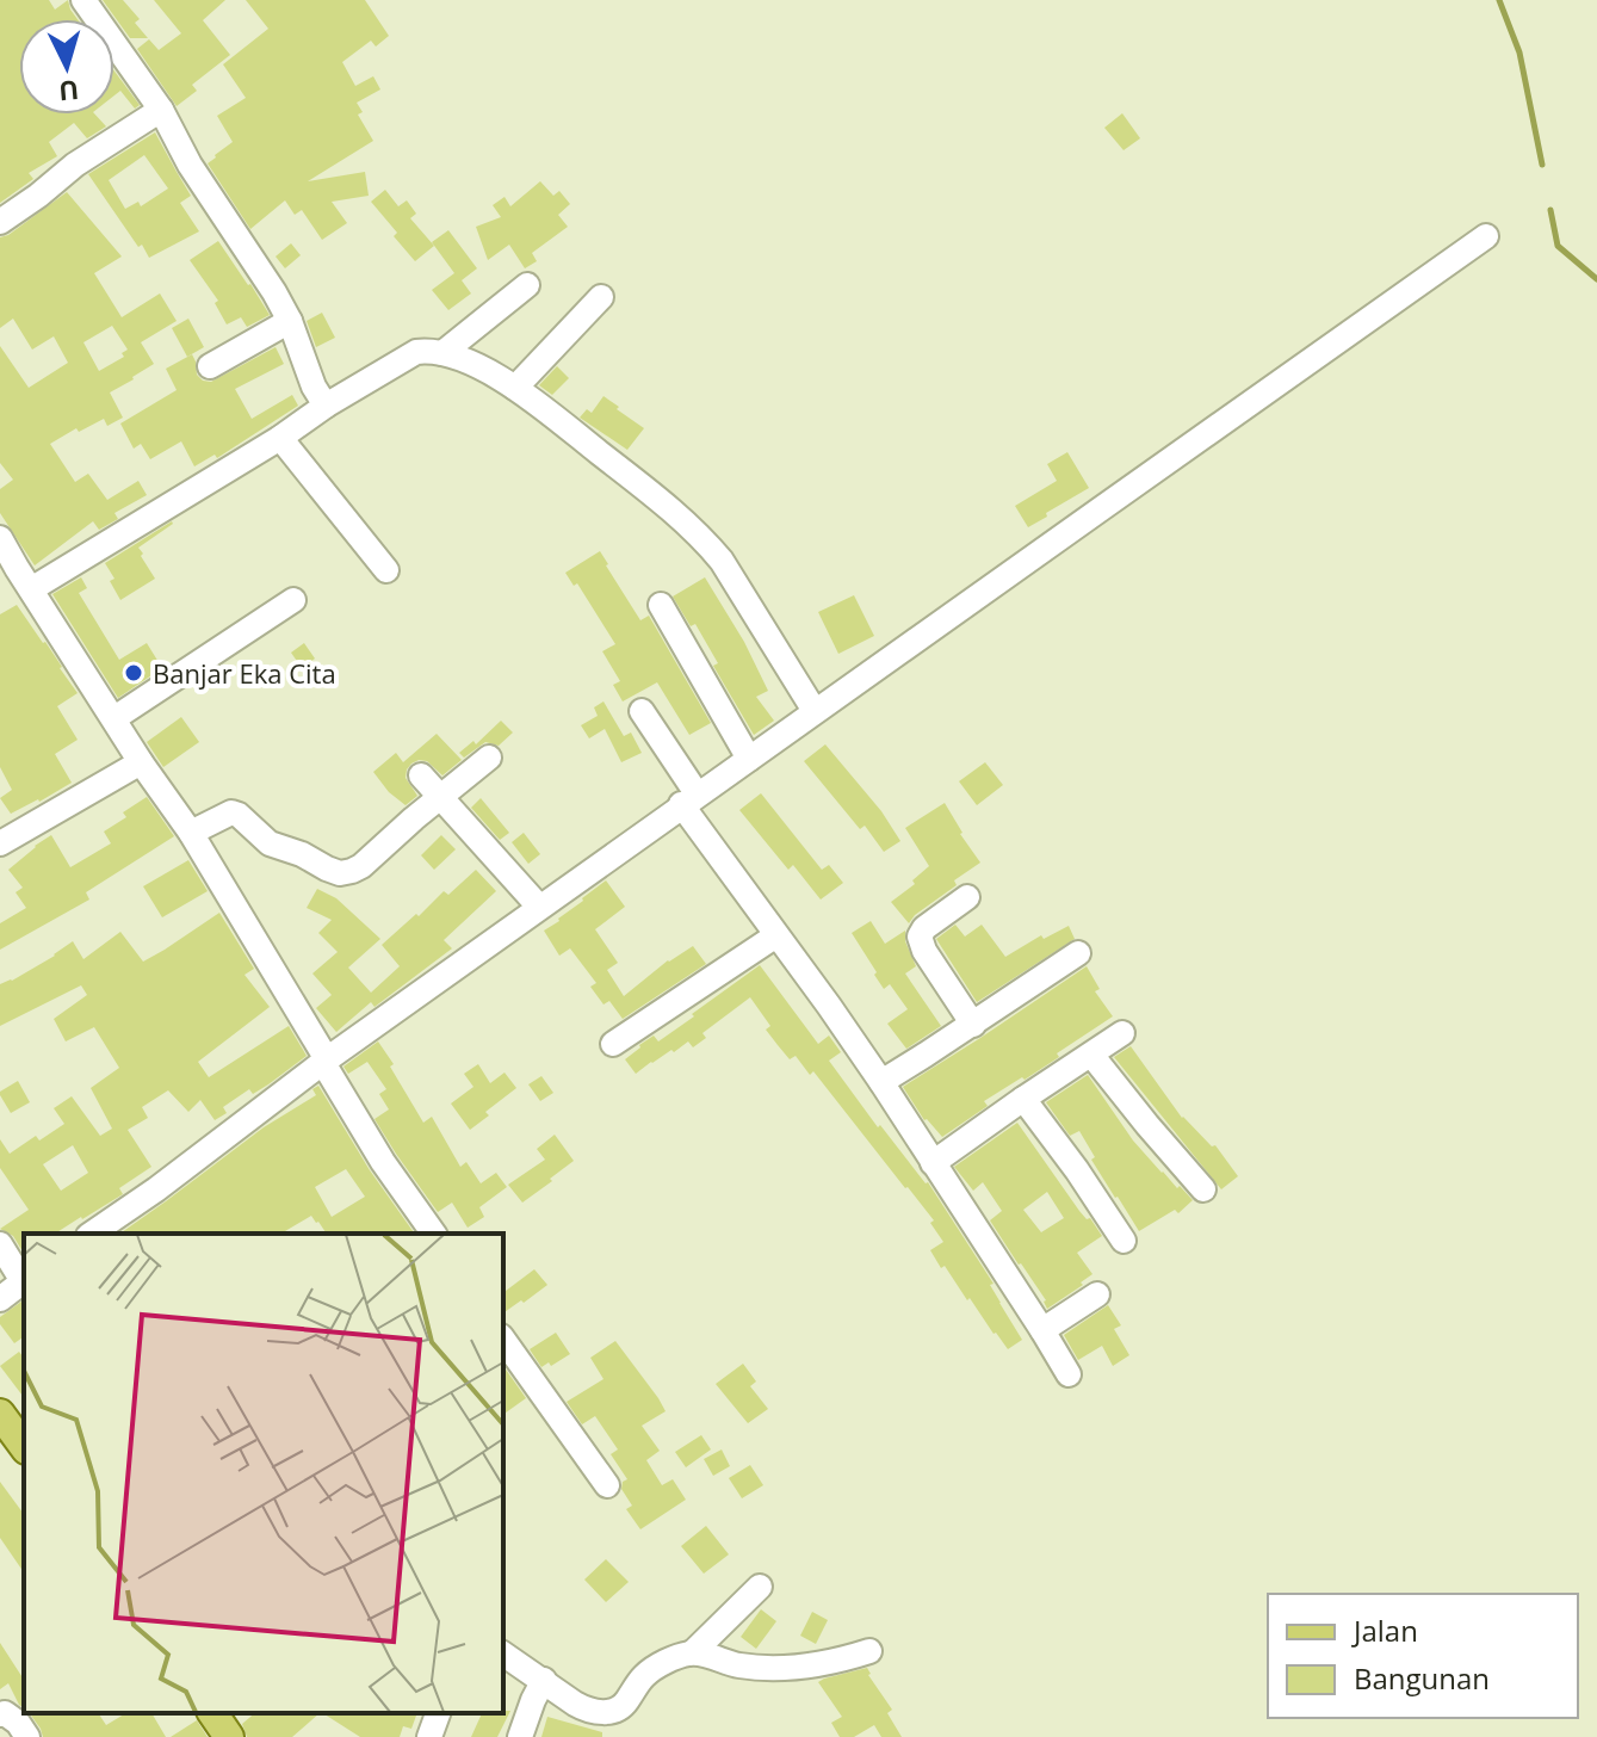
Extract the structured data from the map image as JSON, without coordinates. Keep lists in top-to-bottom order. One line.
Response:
{"places":["Banjar Eka Cita"],"legend":["Jalan","Bangunan"],"north":"bottom"}
